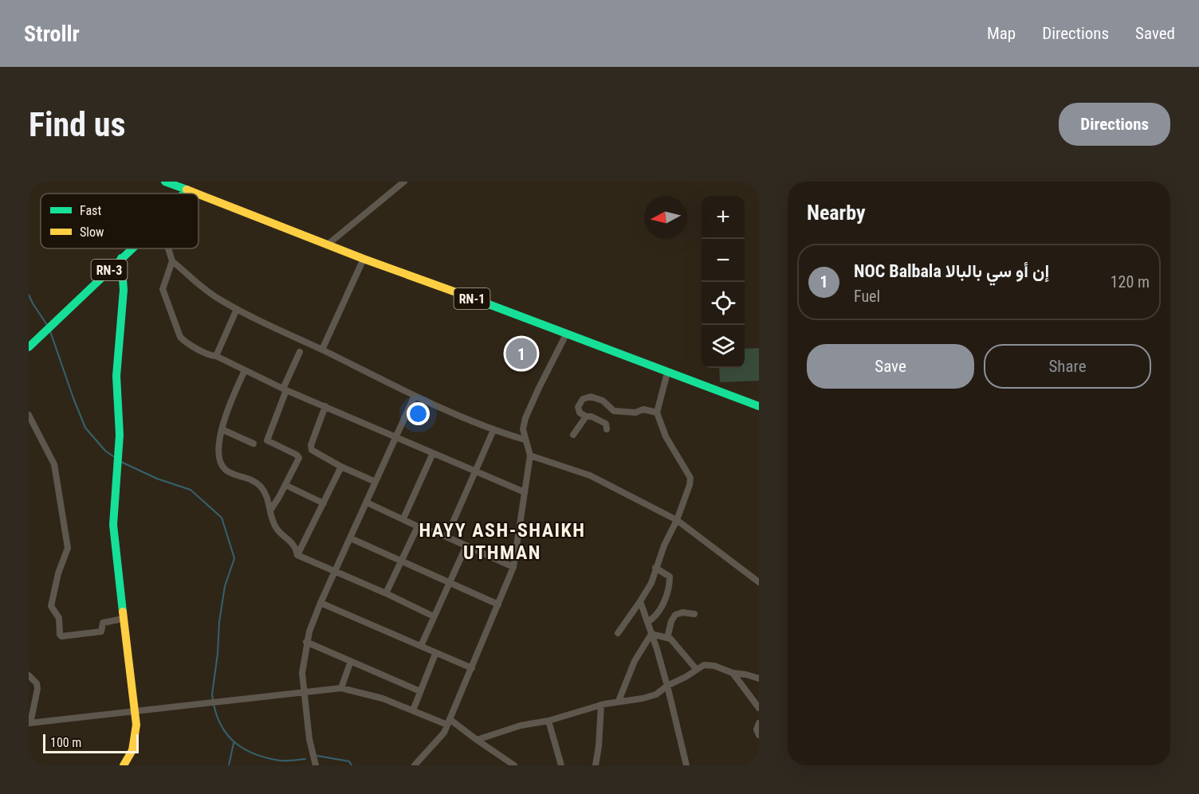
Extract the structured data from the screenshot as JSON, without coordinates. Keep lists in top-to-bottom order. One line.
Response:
{"streets":{"main road":["RN-3","RN-1"]},"crossings":[["RN-3","RN-1"]],"districts":["HAYY ASH-SHAIKH UTHMAN"],"legend":["Fast","Slow"],"scale_bar":"100 m","north":"left","page":{"header":"Strollr","nav":["Map","Directions","Saved"],"buttons":["Directions",["Save","Share"]],"title":"Find us","heading":"Nearby","map_buttons":["+","−"],"list":[{"mark":"1","name":"NOC Balbala إن أو سي بالبالا","note":"Fuel","value":"120 m"}],"pins":"1","scale":"100 m"}}
